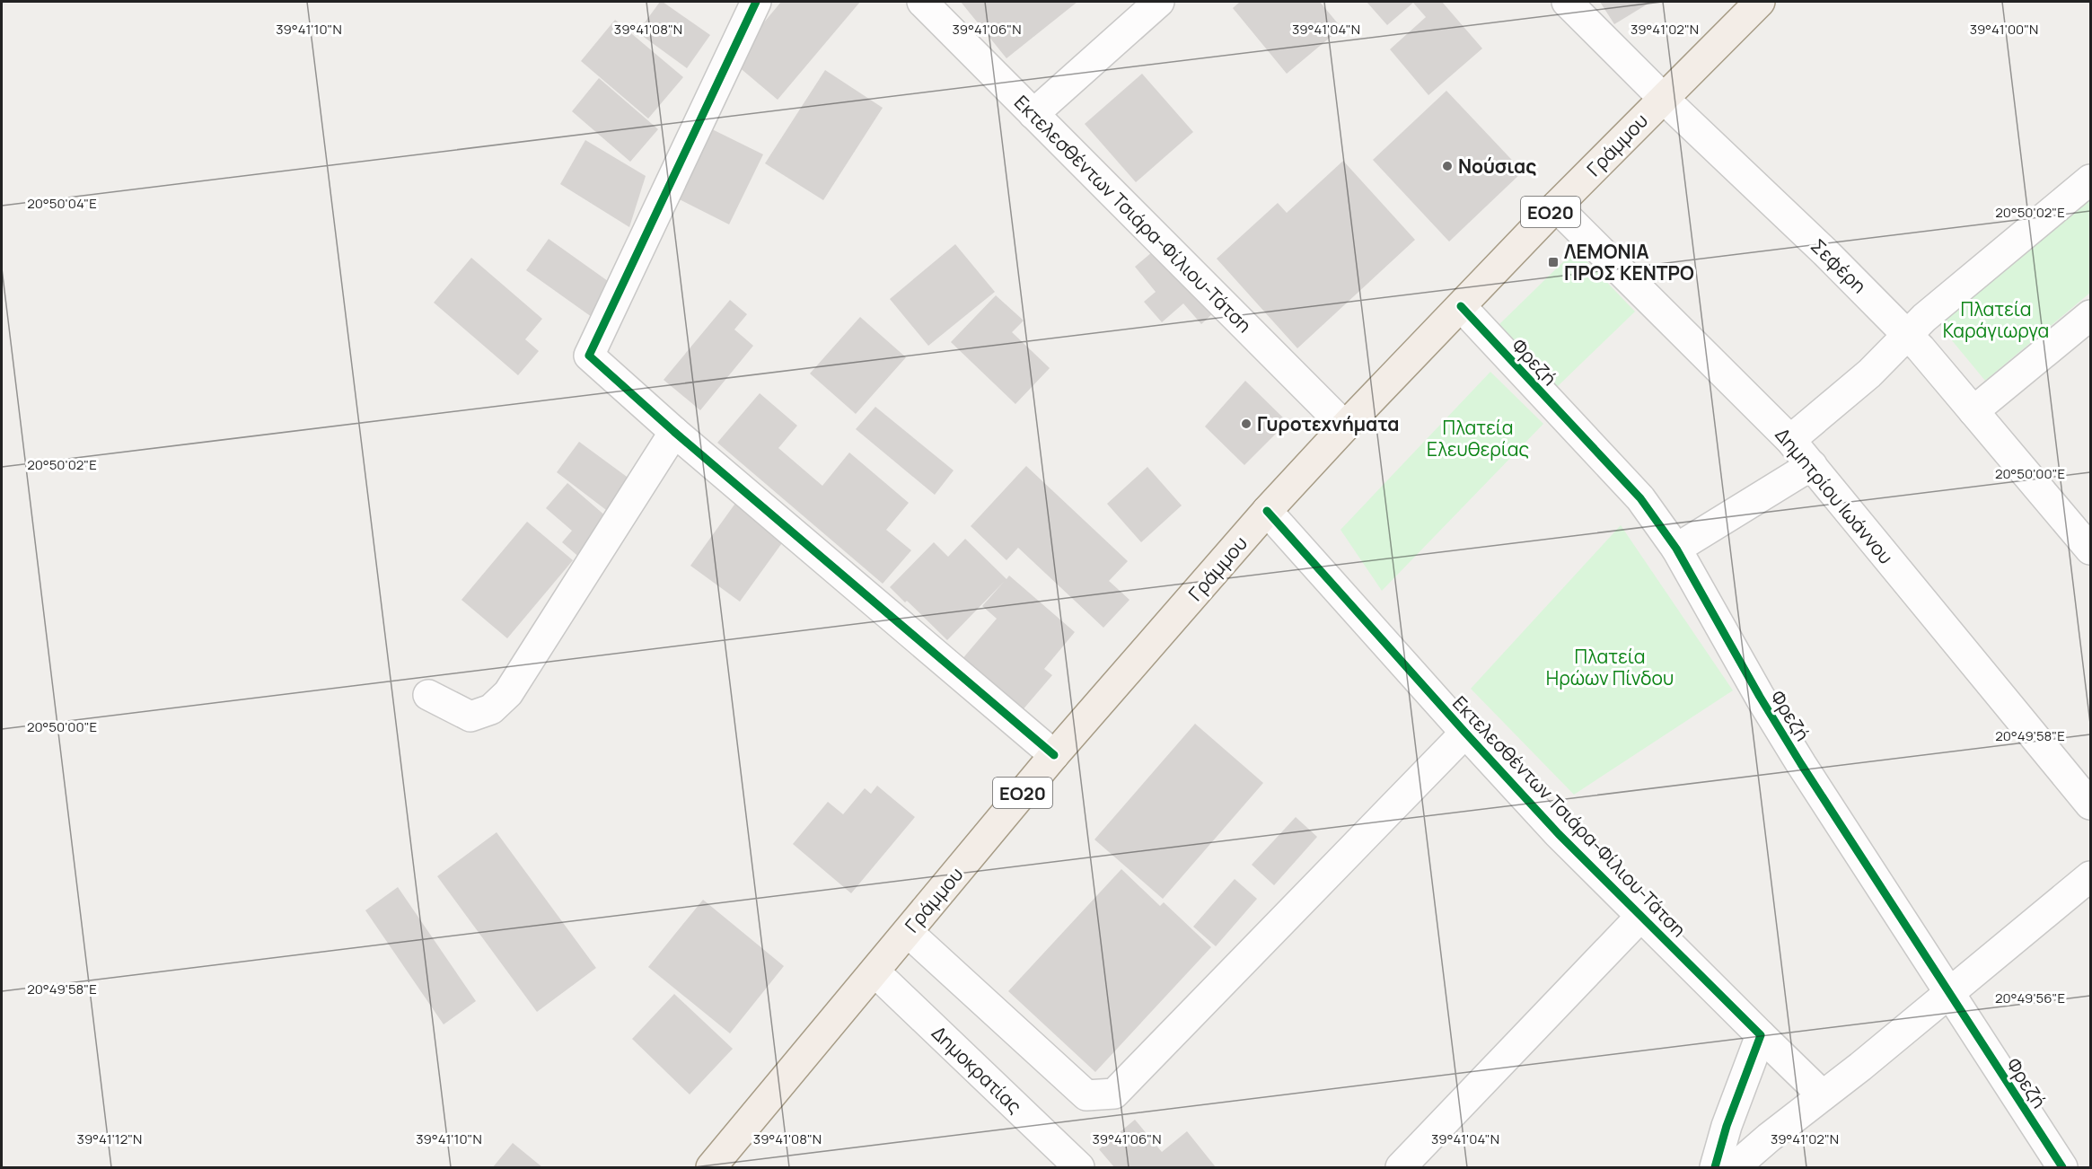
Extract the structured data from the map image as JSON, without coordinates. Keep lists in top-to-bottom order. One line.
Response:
{"streets":{"main road":["Γράμμου","ΕΟ20"],"street":["Εκτελεσθέντων Τσιάρα-Φίλιου-Τάτση","Σεφέρη","Φρεζή","Δημητρίου Ιωάννου","Δημοκρατίας"]},"crossings":[["Γράμμου","Εκτελεσθέντων Τσιάρα-Φίλιου-Τάτση"],["Γράμμου","Σεφέρη"],["Γράμμου","Φρεζή"],["Γράμμου","Δημητρίου Ιωάννου"],["Γράμμου","Δημοκρατίας"]],"parks":["Πλατεία Καράγιωργα","Πλατεία Ελευθερίας","Πλατεία Ηρώων Πίνδου"],"places":{"other":["Νούσιας","Γυροτεχνήματα"],"transit":["ΛΕΜΟΝΙΑ ΠΡΟΣ ΚΕΝΤΡΟ"]},"coordinates":["39°41'10\"N","39°41'08\"N","39°41'06\"N","39°41'04\"N","39°41'02\"N","39°41'00\"N","20°50'04\"E","20°50'02\"E","20°50'00\"E","20°49'58\"E","20°49'56\"E","39°41'12\"N"]}
